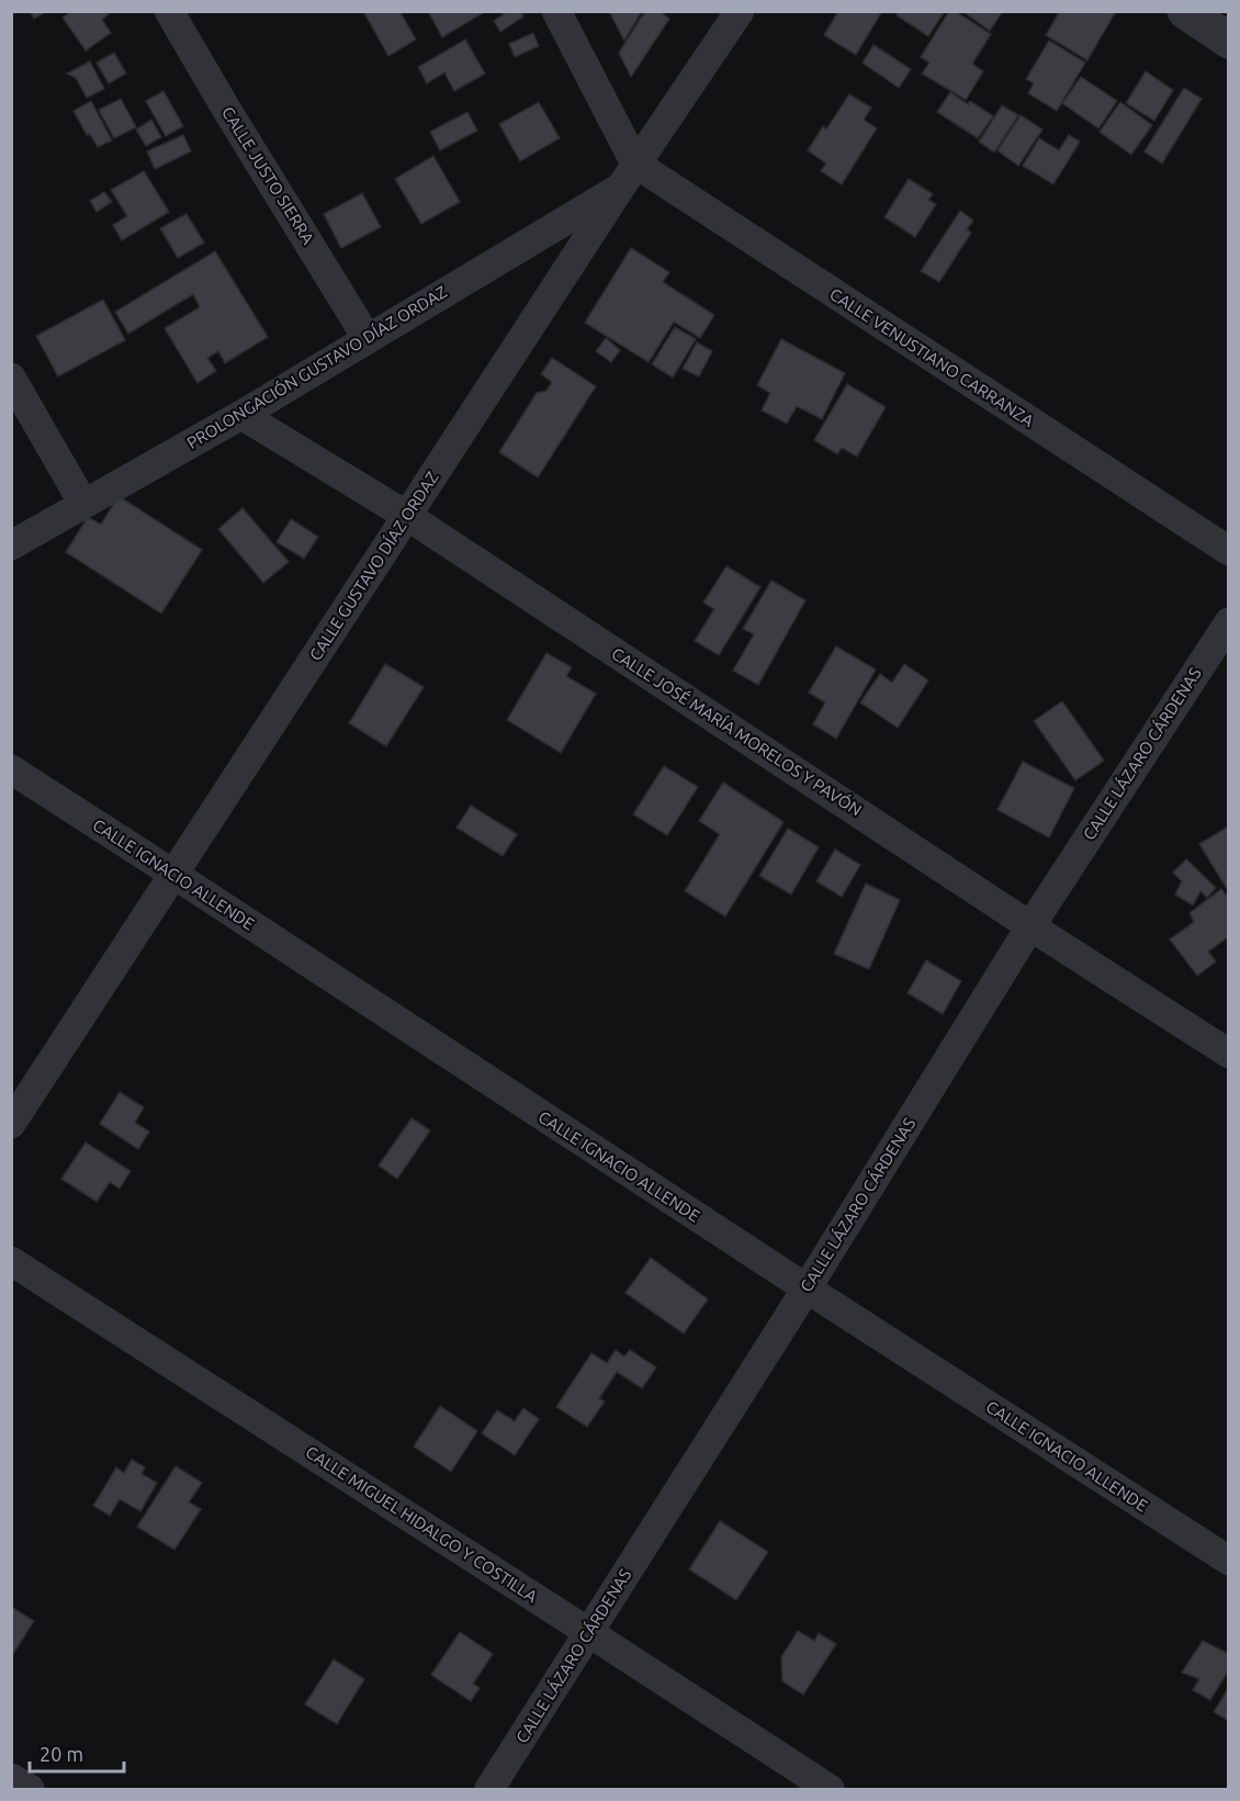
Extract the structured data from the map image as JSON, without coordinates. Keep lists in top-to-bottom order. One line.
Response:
{"streets":{"street":["CALLE JUSTO SIERRA","CALLE VENUSTIANO CARRANZA","PROLONGACIÓN GUSTAVO DÍAZ ORDAZ","CALLE GUSTAVO DÍAZ ORDAZ","CALLE JOSÉ MARÍA MORELOS Y PAVÓN","CALLE LÁZARO CÁRDENAS","CALLE IGNACIO ALLENDE","CALLE MIGUEL HIDALGO Y COSTILLA"]},"crossings":[["CALLE JUSTO SIERRA","PROLONGACIÓN GUSTAVO DÍAZ ORDAZ"],["CALLE VENUSTIANO CARRANZA","PROLONGACIÓN GUSTAVO DÍAZ ORDAZ"],["CALLE VENUSTIANO CARRANZA","CALLE GUSTAVO DÍAZ ORDAZ"],["PROLONGACIÓN GUSTAVO DÍAZ ORDAZ","CALLE GUSTAVO DÍAZ ORDAZ"],["PROLONGACIÓN GUSTAVO DÍAZ ORDAZ","CALLE JOSÉ MARÍA MORELOS Y PAVÓN"],["CALLE GUSTAVO DÍAZ ORDAZ","CALLE JOSÉ MARÍA MORELOS Y PAVÓN"],["CALLE GUSTAVO DÍAZ ORDAZ","CALLE IGNACIO ALLENDE"],["CALLE JOSÉ MARÍA MORELOS Y PAVÓN","CALLE LÁZARO CÁRDENAS"],["CALLE LÁZARO CÁRDENAS","CALLE IGNACIO ALLENDE"],["CALLE LÁZARO CÁRDENAS","CALLE MIGUEL HIDALGO Y COSTILLA"]],"scale_bar":"20 m"}
